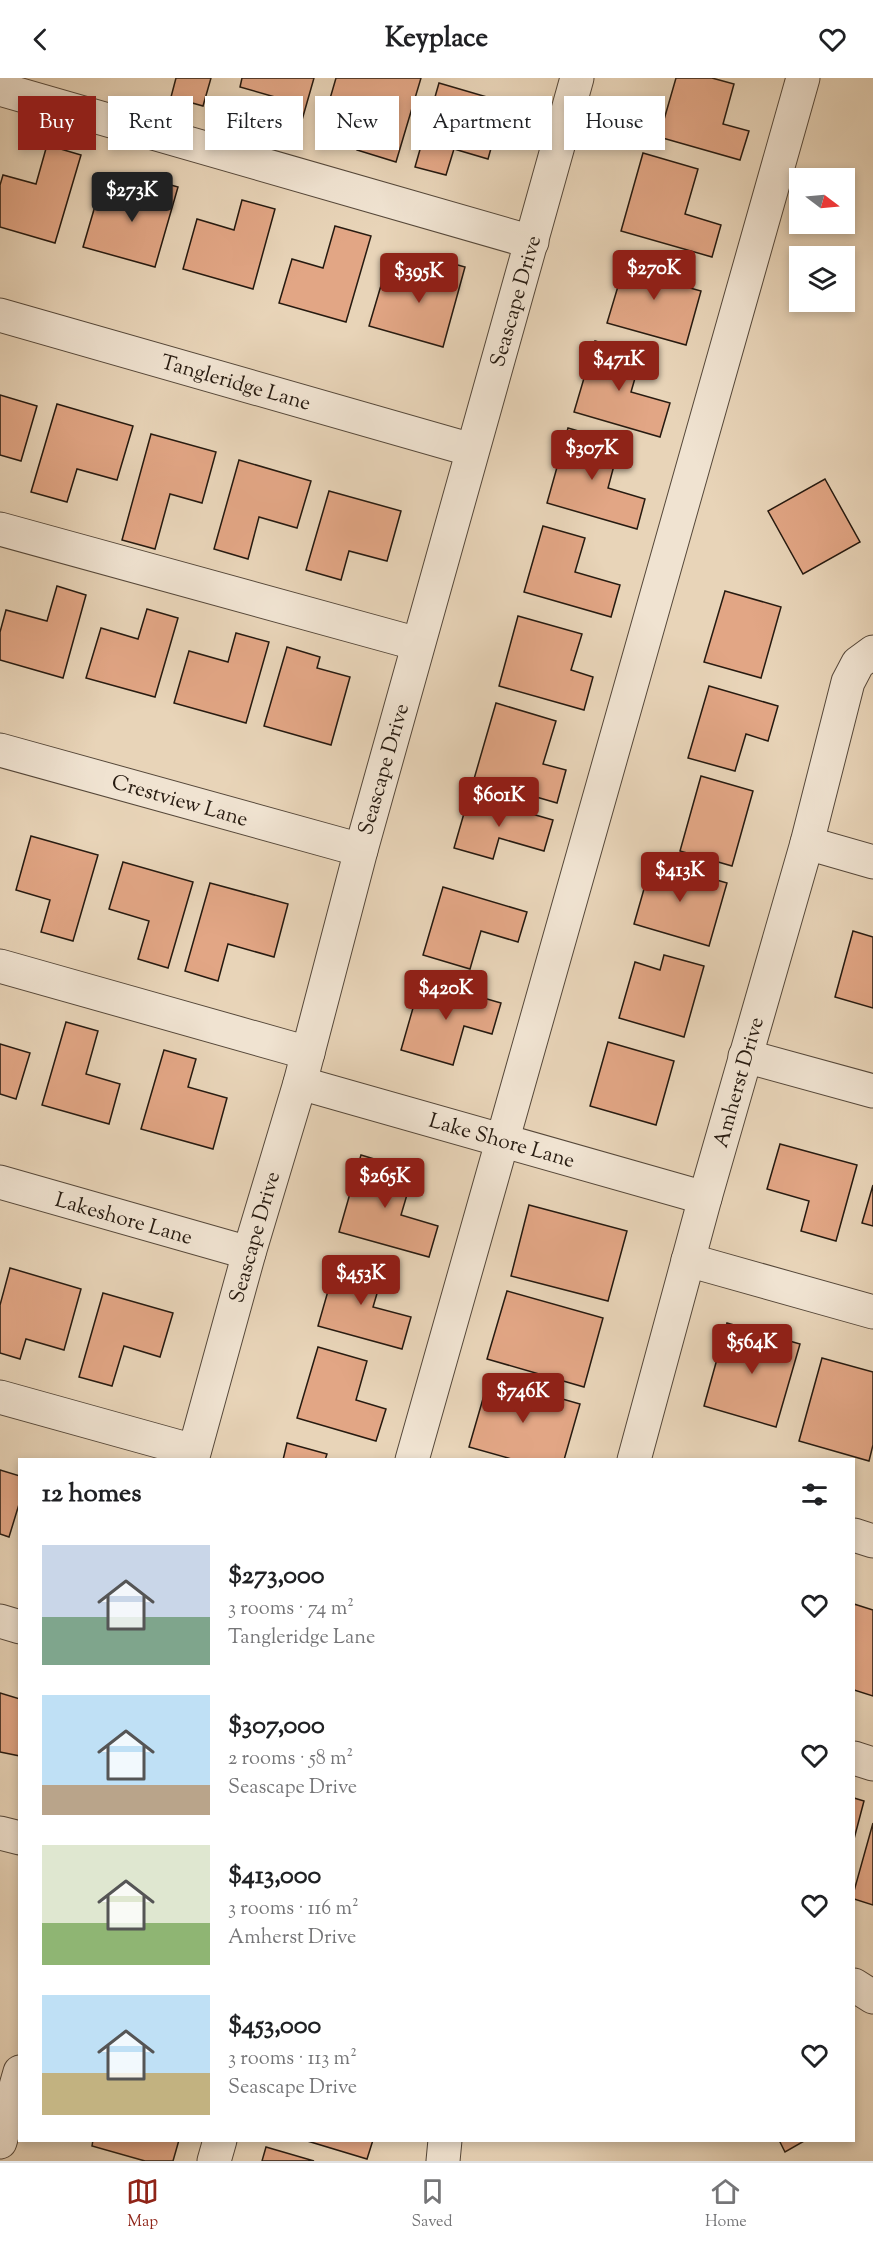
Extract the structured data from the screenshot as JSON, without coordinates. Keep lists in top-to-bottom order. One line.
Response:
{"streets":{"street":["Seascape Drive","Tangleridge Lane","Crestview Lane","Amherst Drive","Lake Shore Lane","Lakeshore Lane"]},"crossings":[["Seascape Drive","Tangleridge Lane"],["Seascape Drive","Crestview Lane"],["Seascape Drive","Lake Shore Lane"],["Seascape Drive","Lakeshore Lane"],["Amherst Drive","Lake Shore Lane"]],"north":"right","page":{"header":"Keyplace","chip":["Buy","Rent","Filters","New","Apartment","House"],"price":["$273K","$270K","$395K","$471K","$307K","$601K","$413K","$420K","$265K","$453K","$564K","$746K"],"heading":"12 homes","list":[{"name":"$273,000","note":"3 rooms · 74 m² · Tangleridge Lane"},{"name":"$307,000","note":"2 rooms · 58 m² · Seascape Drive"},{"name":"$413,000","note":"3 rooms · 116 m² · Amherst Drive"},{"name":"$453,000","note":"3 rooms · 113 m² · Seascape Drive"}],"tabs":["Map","Saved","Home"]}}
